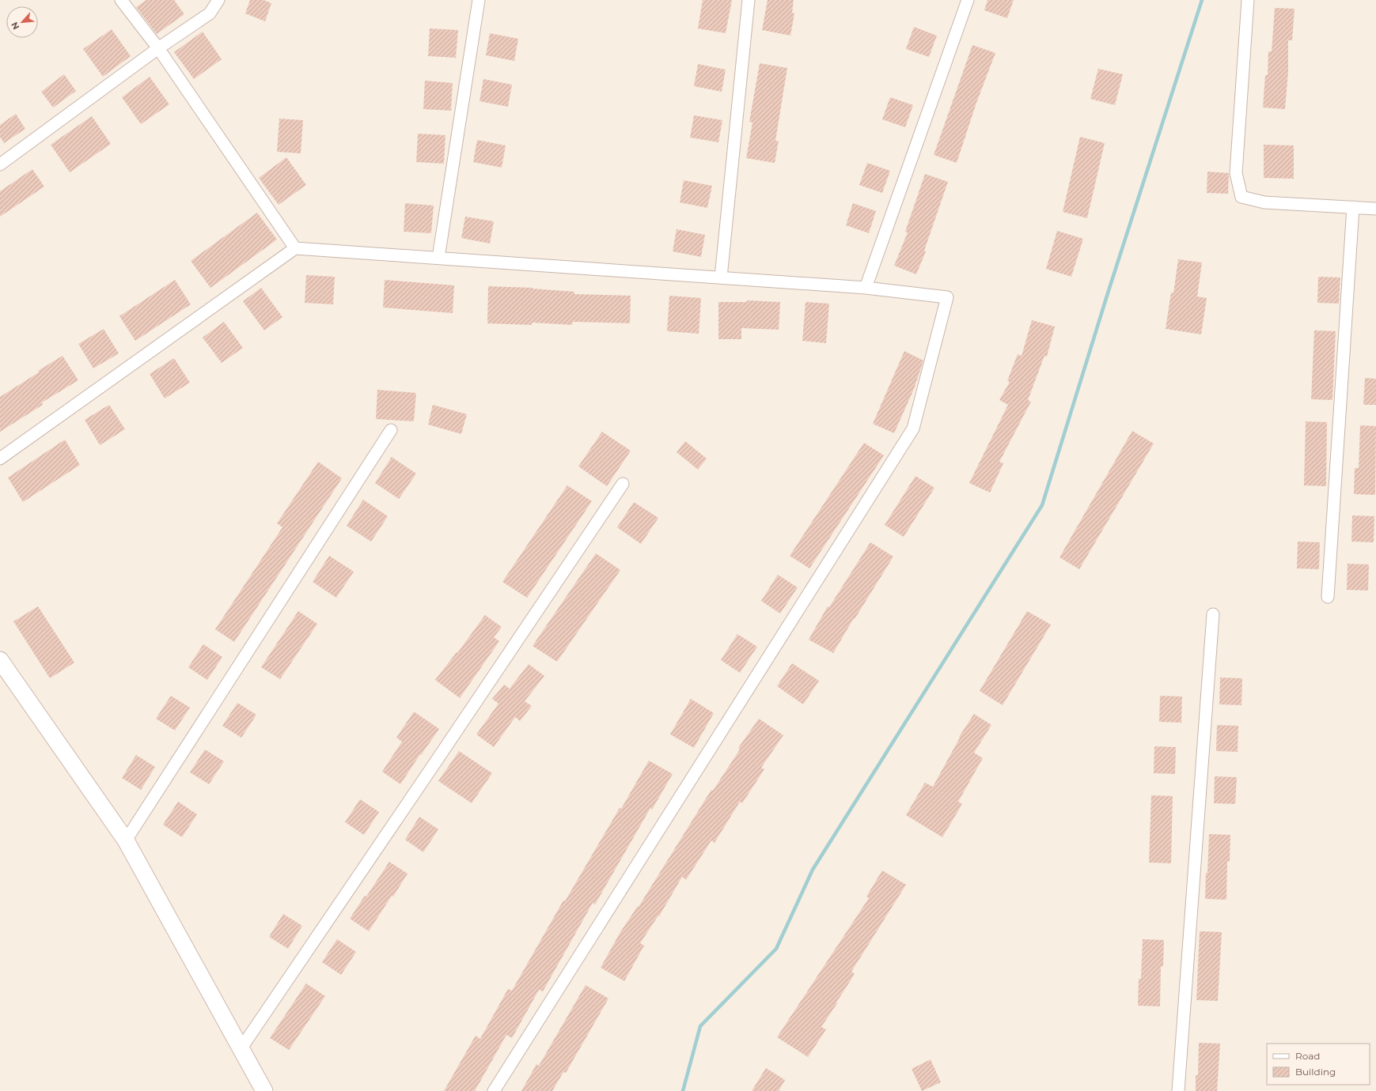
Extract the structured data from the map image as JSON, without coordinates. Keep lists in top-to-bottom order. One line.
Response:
{"legend":["Road","Building"],"north":"bottom left"}
